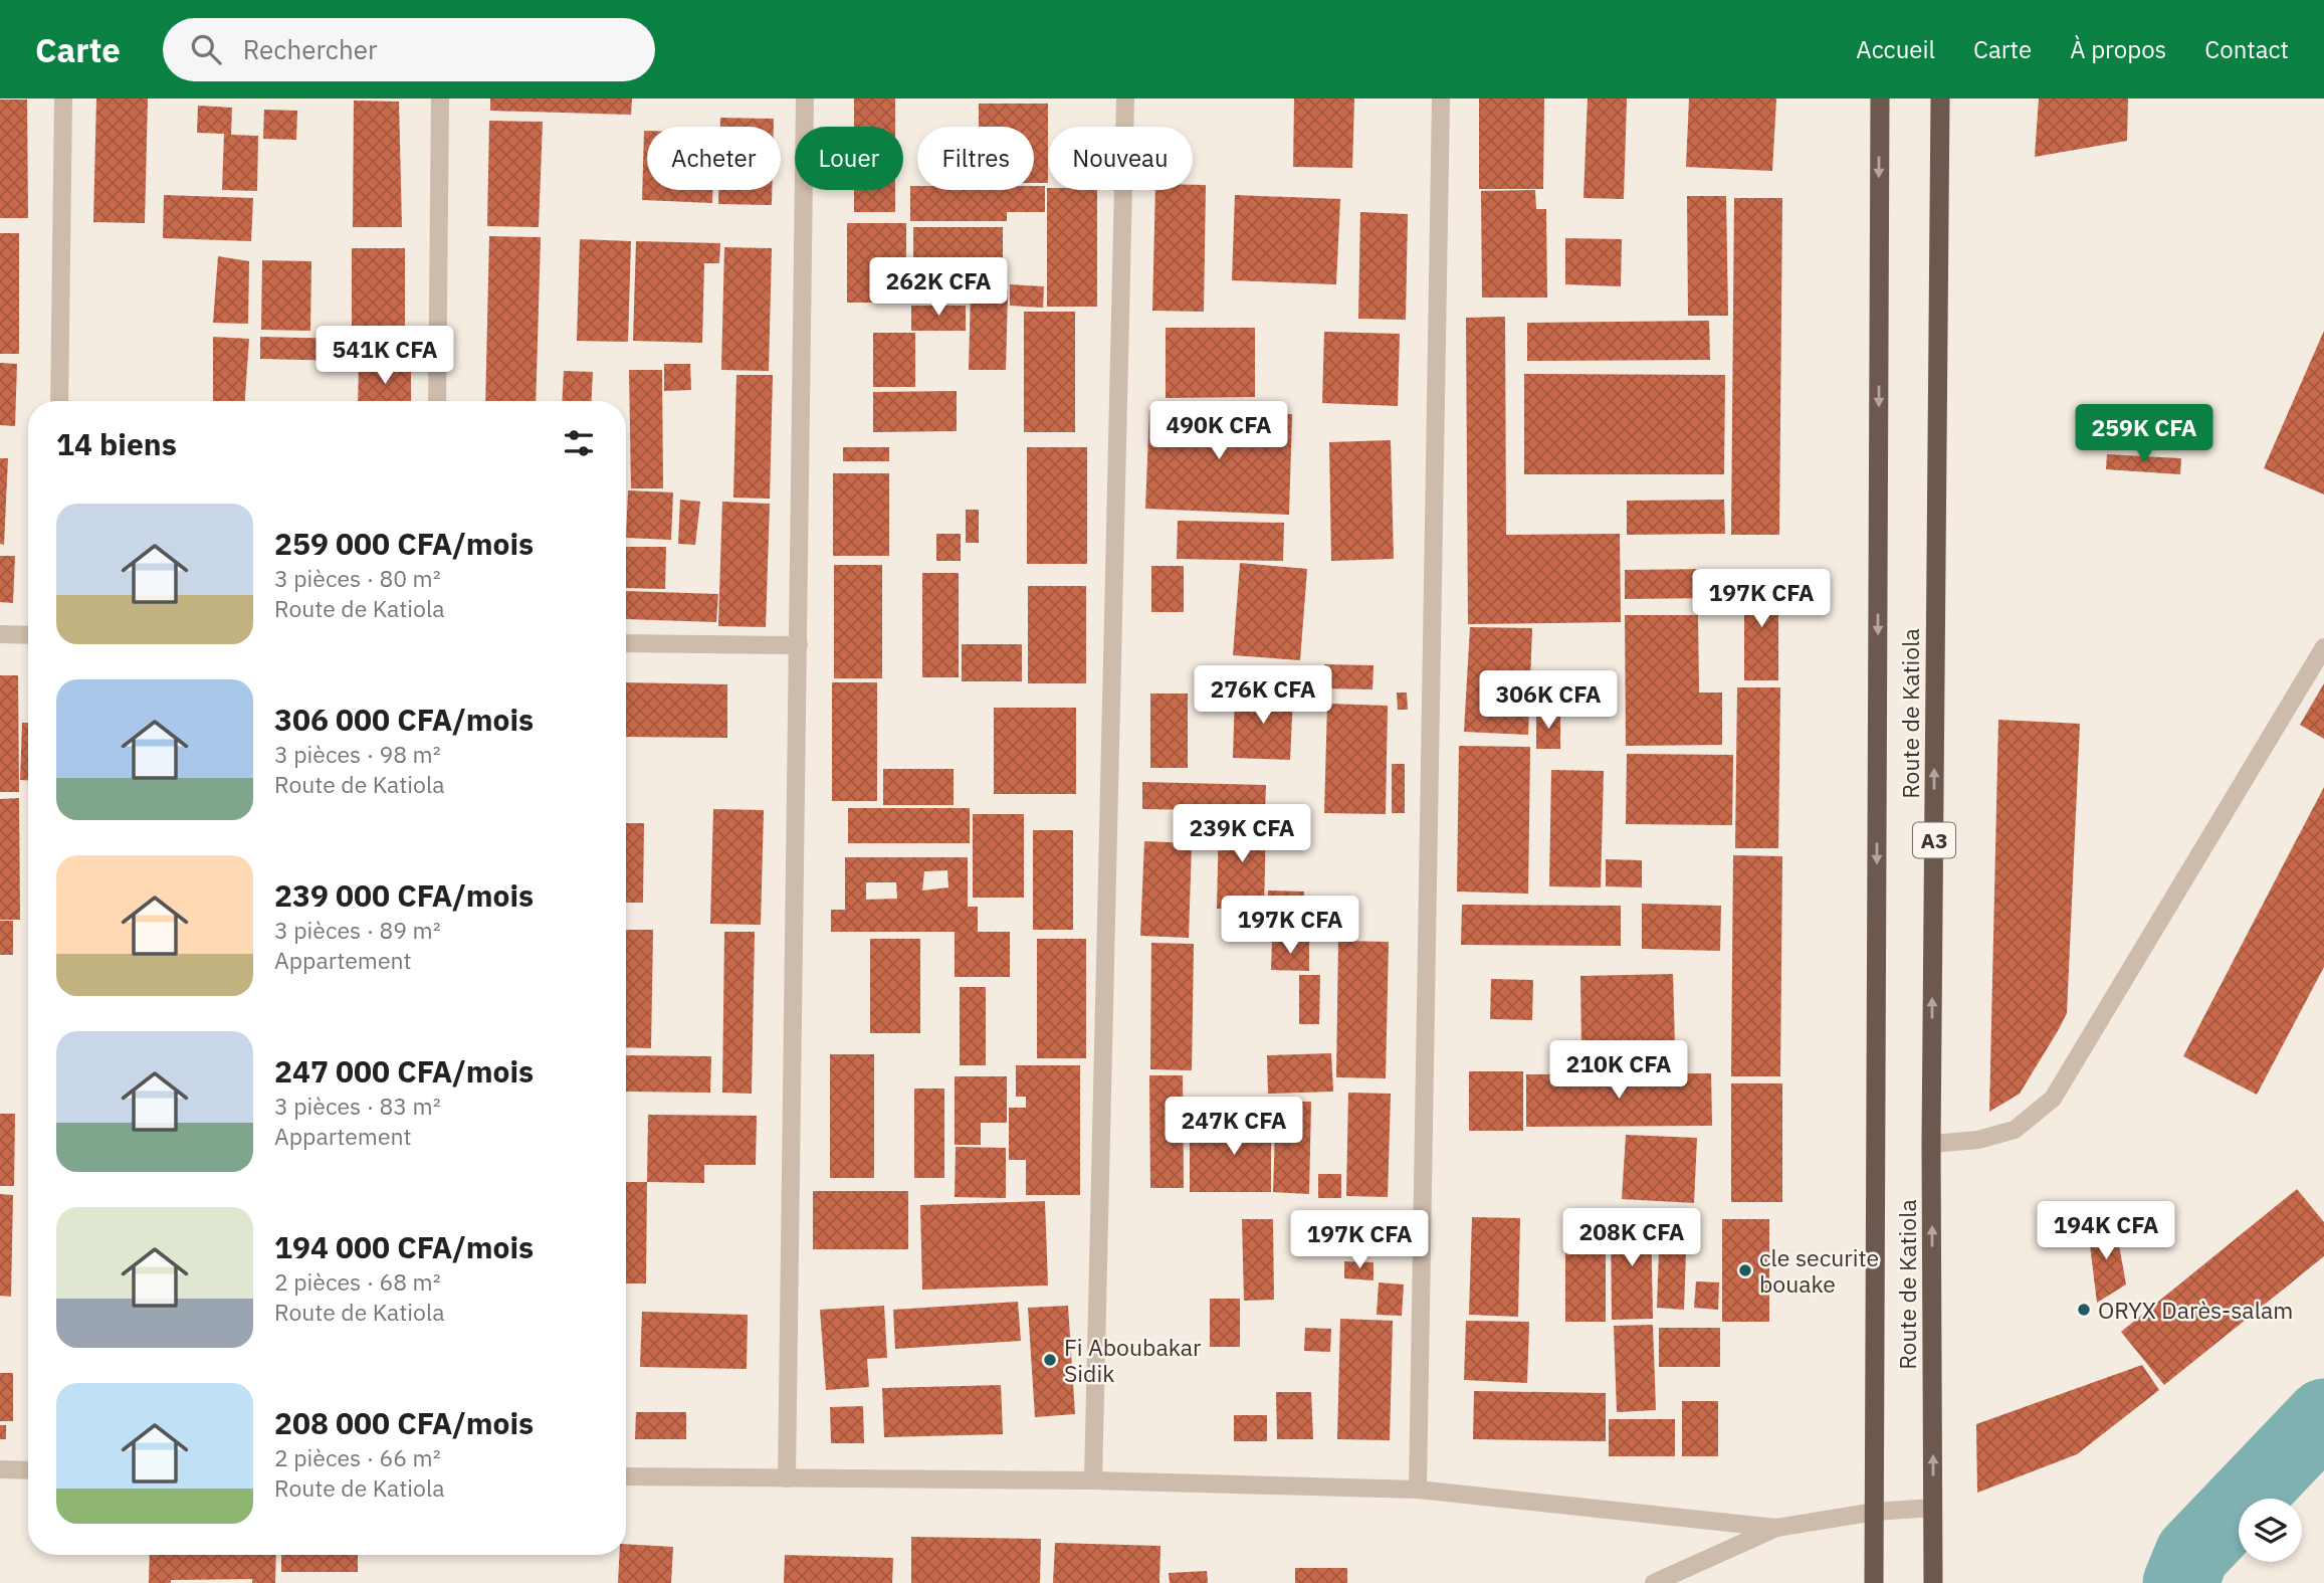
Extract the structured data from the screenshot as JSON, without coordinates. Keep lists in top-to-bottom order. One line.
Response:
{"streets":{"highway":["Route de Katiola","A3"]},"places":["cle securite bouake","ORYX Darès-salam","Fi Aboubakar Sidik"],"page":{"header":"Carte","search":"Rechercher","nav":["Accueil","Carte","À propos","Contact"],"chip":["Acheter","Louer","Filtres","Nouveau"],"price":["262K CFA","541K CFA","490K CFA","259K CFA","197K CFA","276K CFA","306K CFA","239K CFA","197K CFA","210K CFA","247K CFA","194K CFA","208K CFA","197K CFA"],"heading":"14 biens","list":[{"name":"259 000 CFA/mois","note":"3 pièces · 80 m² · Route de Katiola"},{"name":"306 000 CFA/mois","note":"3 pièces · 98 m² · Route de Katiola"},{"name":"239 000 CFA/mois","note":"3 pièces · 89 m² · Appartement"},{"name":"247 000 CFA/mois","note":"3 pièces · 83 m² · Appartement"},{"name":"194 000 CFA/mois","note":"2 pièces · 68 m² · Route de Katiola"},{"name":"208 000 CFA/mois","note":"2 pièces · 66 m² · Route de Katiola"}]}}
